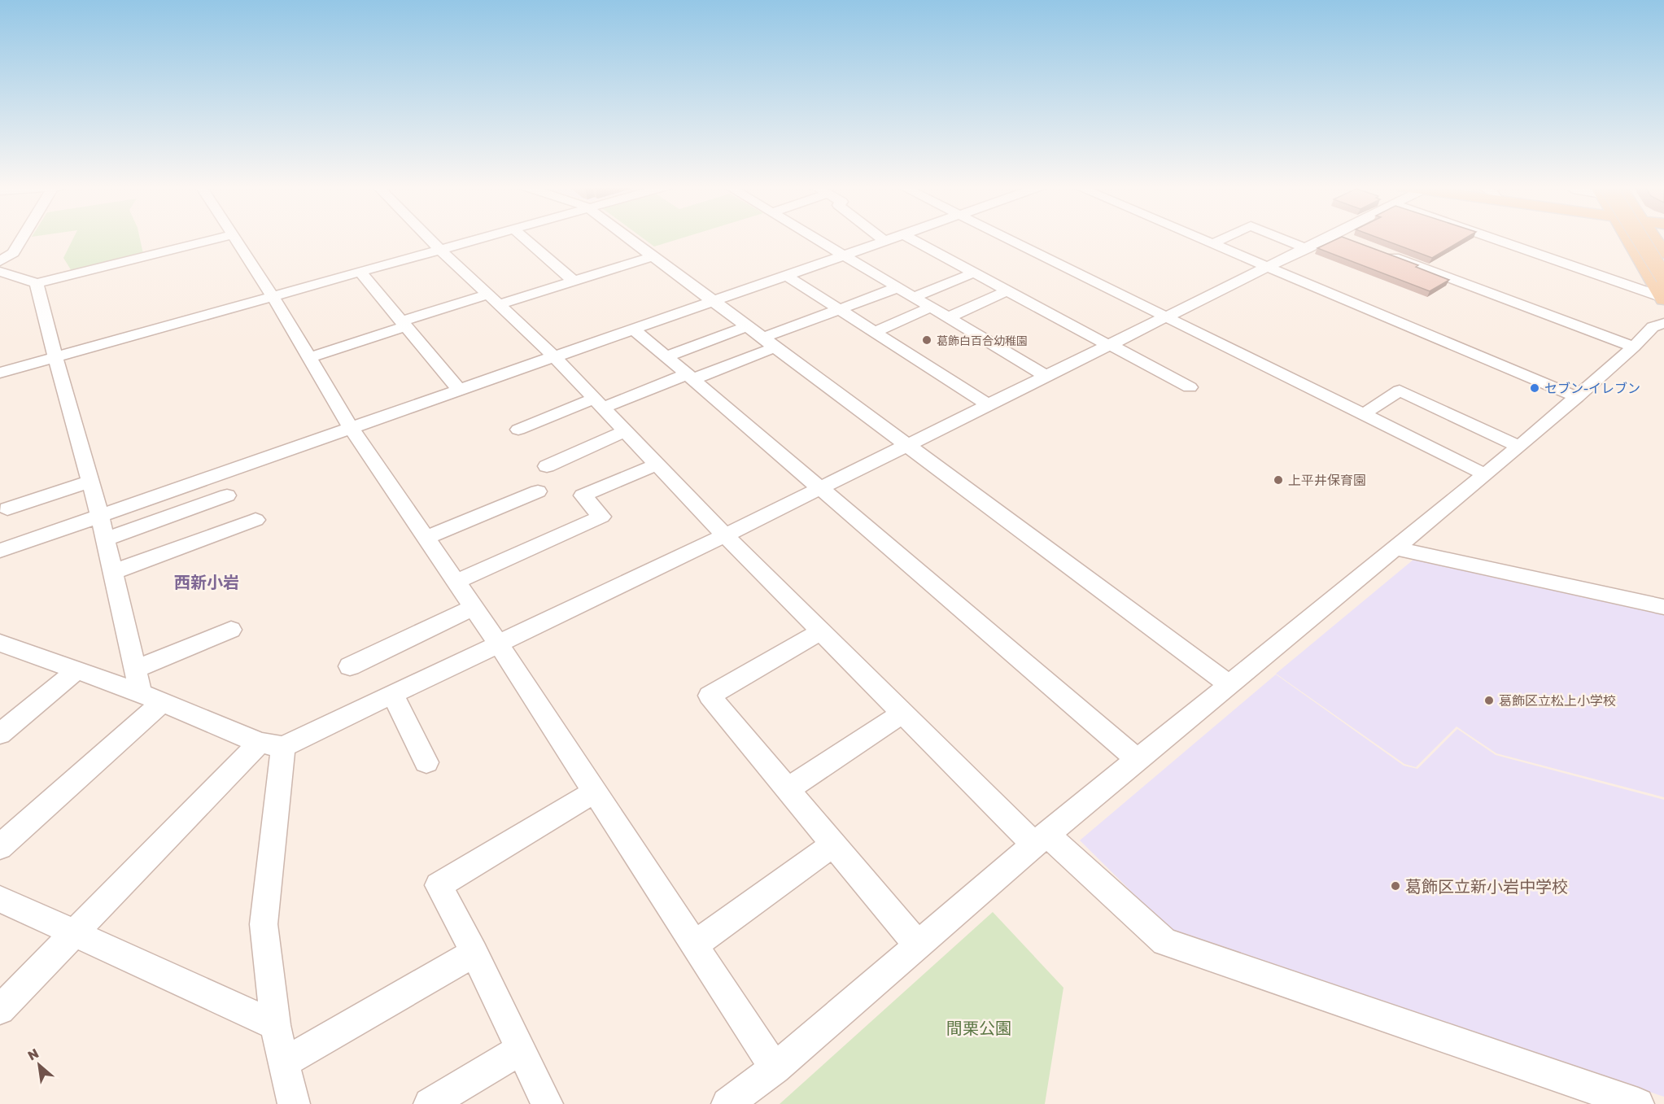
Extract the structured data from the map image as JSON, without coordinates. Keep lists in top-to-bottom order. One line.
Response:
{"districts":["西新小岩"],"parks":["間栗公園"],"places":["葛飾白百合幼稚園","セブン-イレブン","上平井保育園","葛飾区立松上小学校","葛飾区立新小岩中学校"],"north":"top left"}
